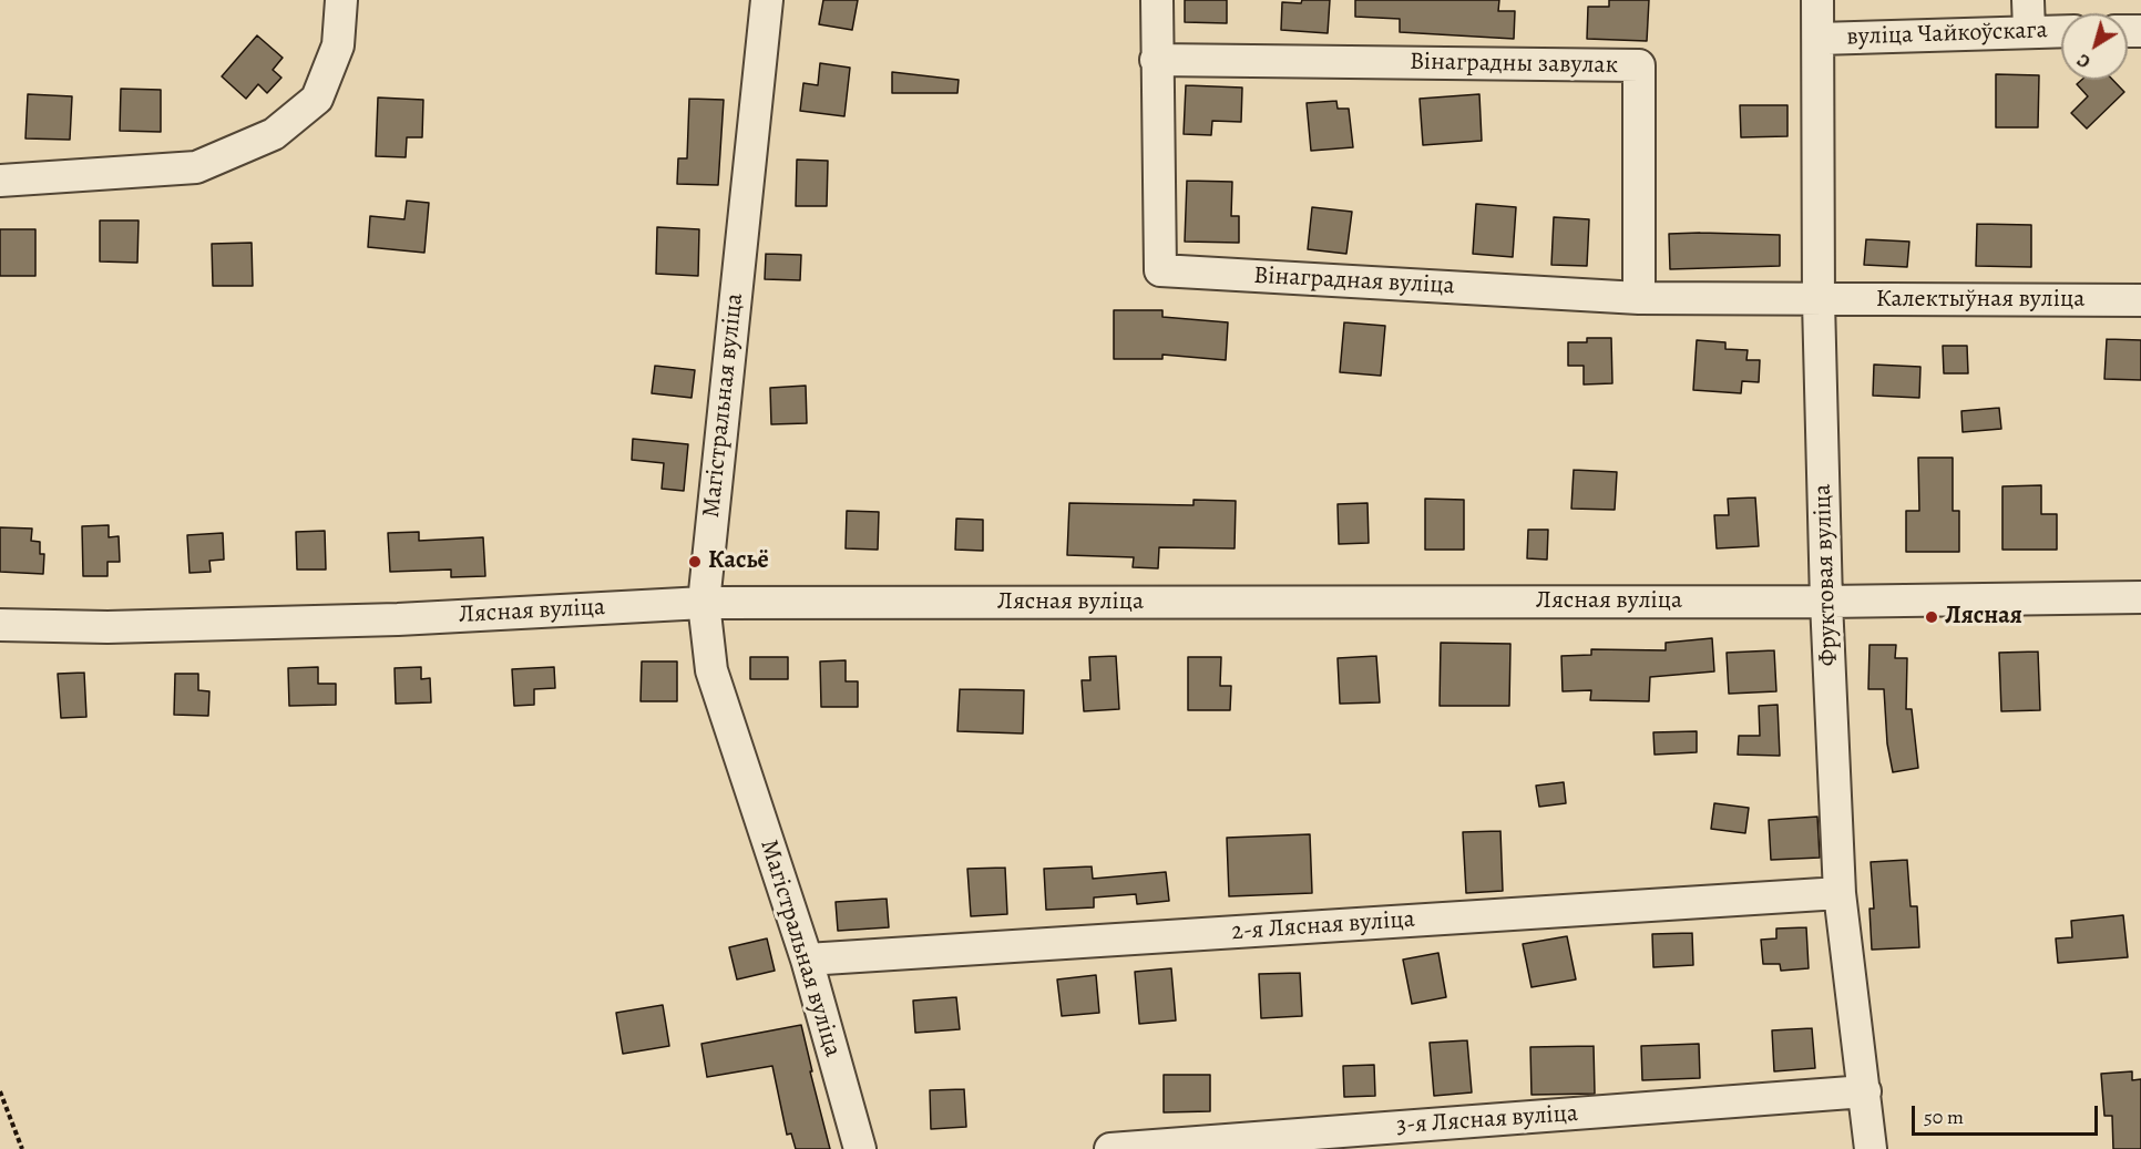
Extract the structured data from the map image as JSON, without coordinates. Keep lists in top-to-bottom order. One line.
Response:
{"streets":{"street":["вуліца Чайкоўскага","Вінаградны завулак","Вінаградная вуліца","Калектыўная вуліца","Магістральная вуліца","Фруктовая вуліца","Лясная вуліца","2-я Лясная вуліца","3-я Лясная вуліца"]},"crossings":[["вуліца Чайкоўскага","Фруктовая вуліца"],["Вінаградны завулак","Вінаградная вуліца"],["Вінаградная вуліца","Калектыўная вуліца"],["Вінаградная вуліца","Фруктовая вуліца"],["Калектыўная вуліца","Фруктовая вуліца"],["Магістральная вуліца","Лясная вуліца"],["Магістральная вуліца","2-я Лясная вуліца"],["Фруктовая вуліца","Лясная вуліца"],["Фруктовая вуліца","2-я Лясная вуліца"],["Фруктовая вуліца","3-я Лясная вуліца"]],"places":["Касьё","Лясная"],"scale_bar":"50 m","north":"bottom left"}
